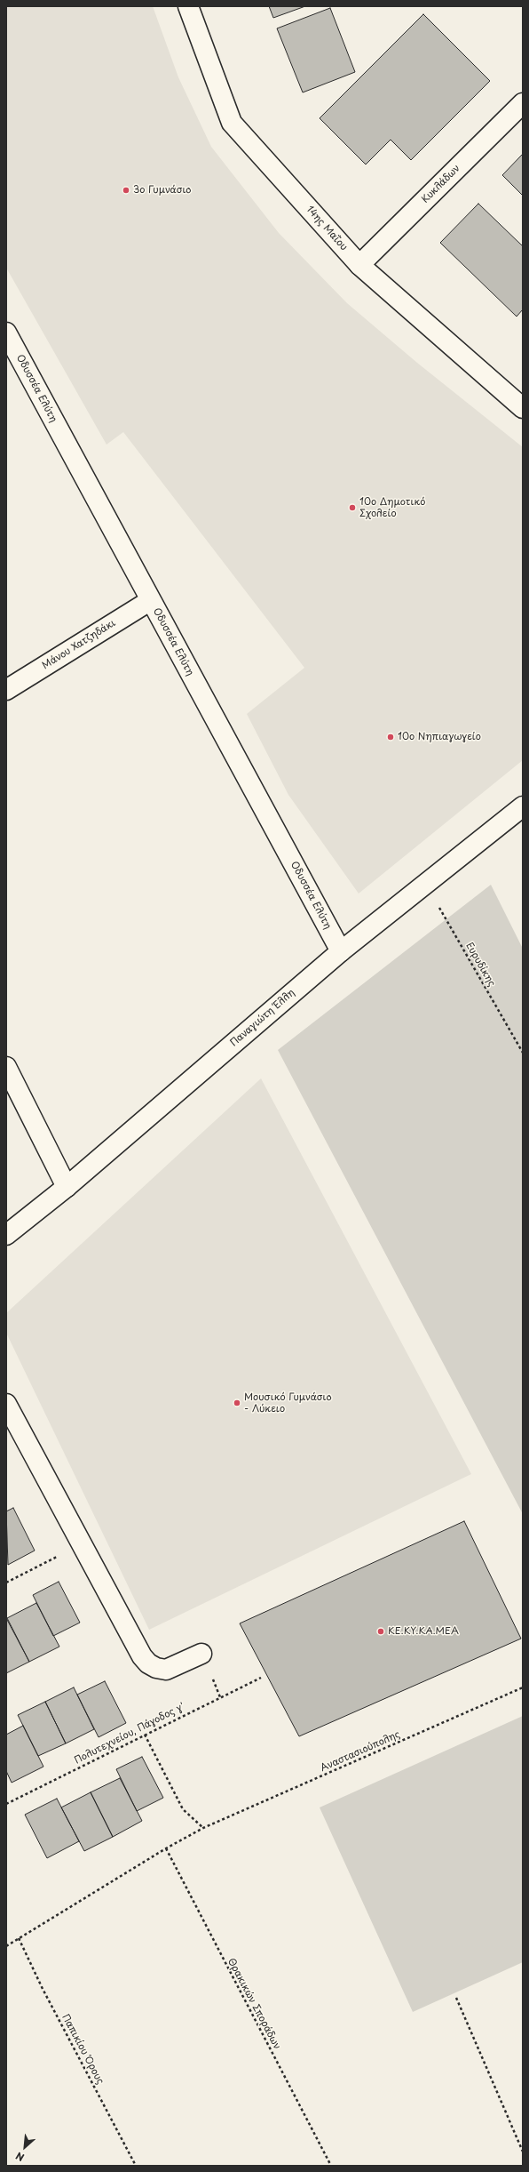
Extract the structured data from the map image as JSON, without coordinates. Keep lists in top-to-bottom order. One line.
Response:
{"streets":{"street":["Κυκλάδων","14ης Μαΐου","Οδυσσέα Ελύτη","Μάνου Χατζηδάκι","Παναγιώτη Έλλη"],"path":["Ευρυδίκης","Πολυτεχνείου, Πάγοδος γ'","Αναστασιούπολης","Θρακικών Σποράδων","Παπικίου Όρους"]},"crossings":[["Κυκλάδων","14ης Μαΐου"],["Οδυσσέα Ελύτη","Μάνου Χατζηδάκι"],["Οδυσσέα Ελύτη","Παναγιώτη Έλλη"],["Ευρυδίκης","Παναγιώτη Έλλη"],["Αναστασιούπολης","Θρακικών Σποράδων"],["Αναστασιούπολης","Παπικίου Όρους"]],"places":["3ο Γυμνάσιο","10ο Δημοτικό Σχολείο","10ο Νηπιαγωγείο","Μουσικό Γυμνάσιο - Λύκειο","ΚΕ.ΚΥ.ΚΑ.ΜΕΑ"],"north":"bottom left"}
